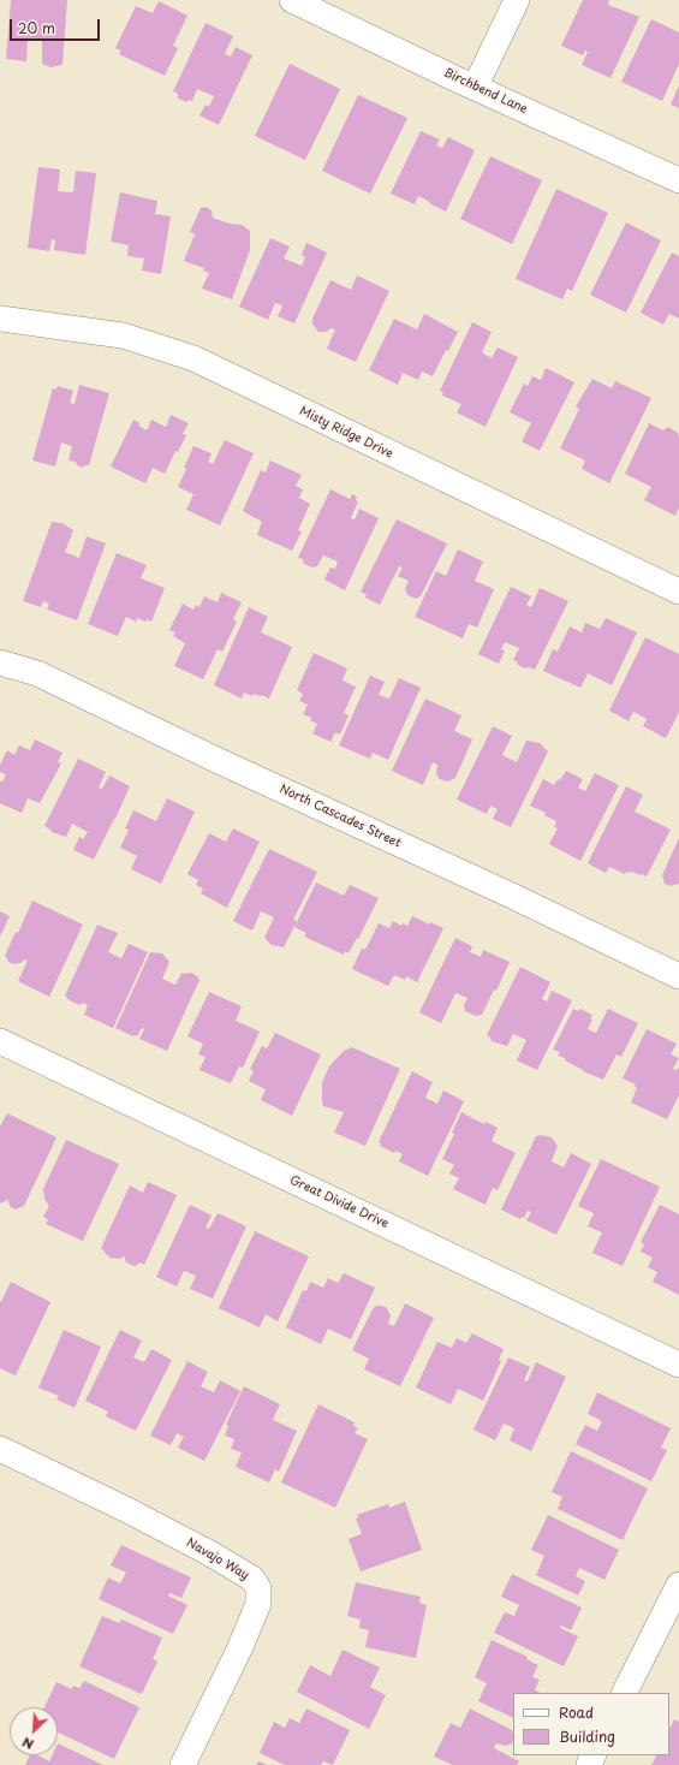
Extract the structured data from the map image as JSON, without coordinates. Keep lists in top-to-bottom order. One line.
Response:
{"streets":{"street":["Birchbend Lane","Misty Ridge Drive","North Cascades Street","Great Divide Drive","Navajo Way"]},"legend":["Road","Building"],"scale_bar":"20 m","north":"bottom left"}
